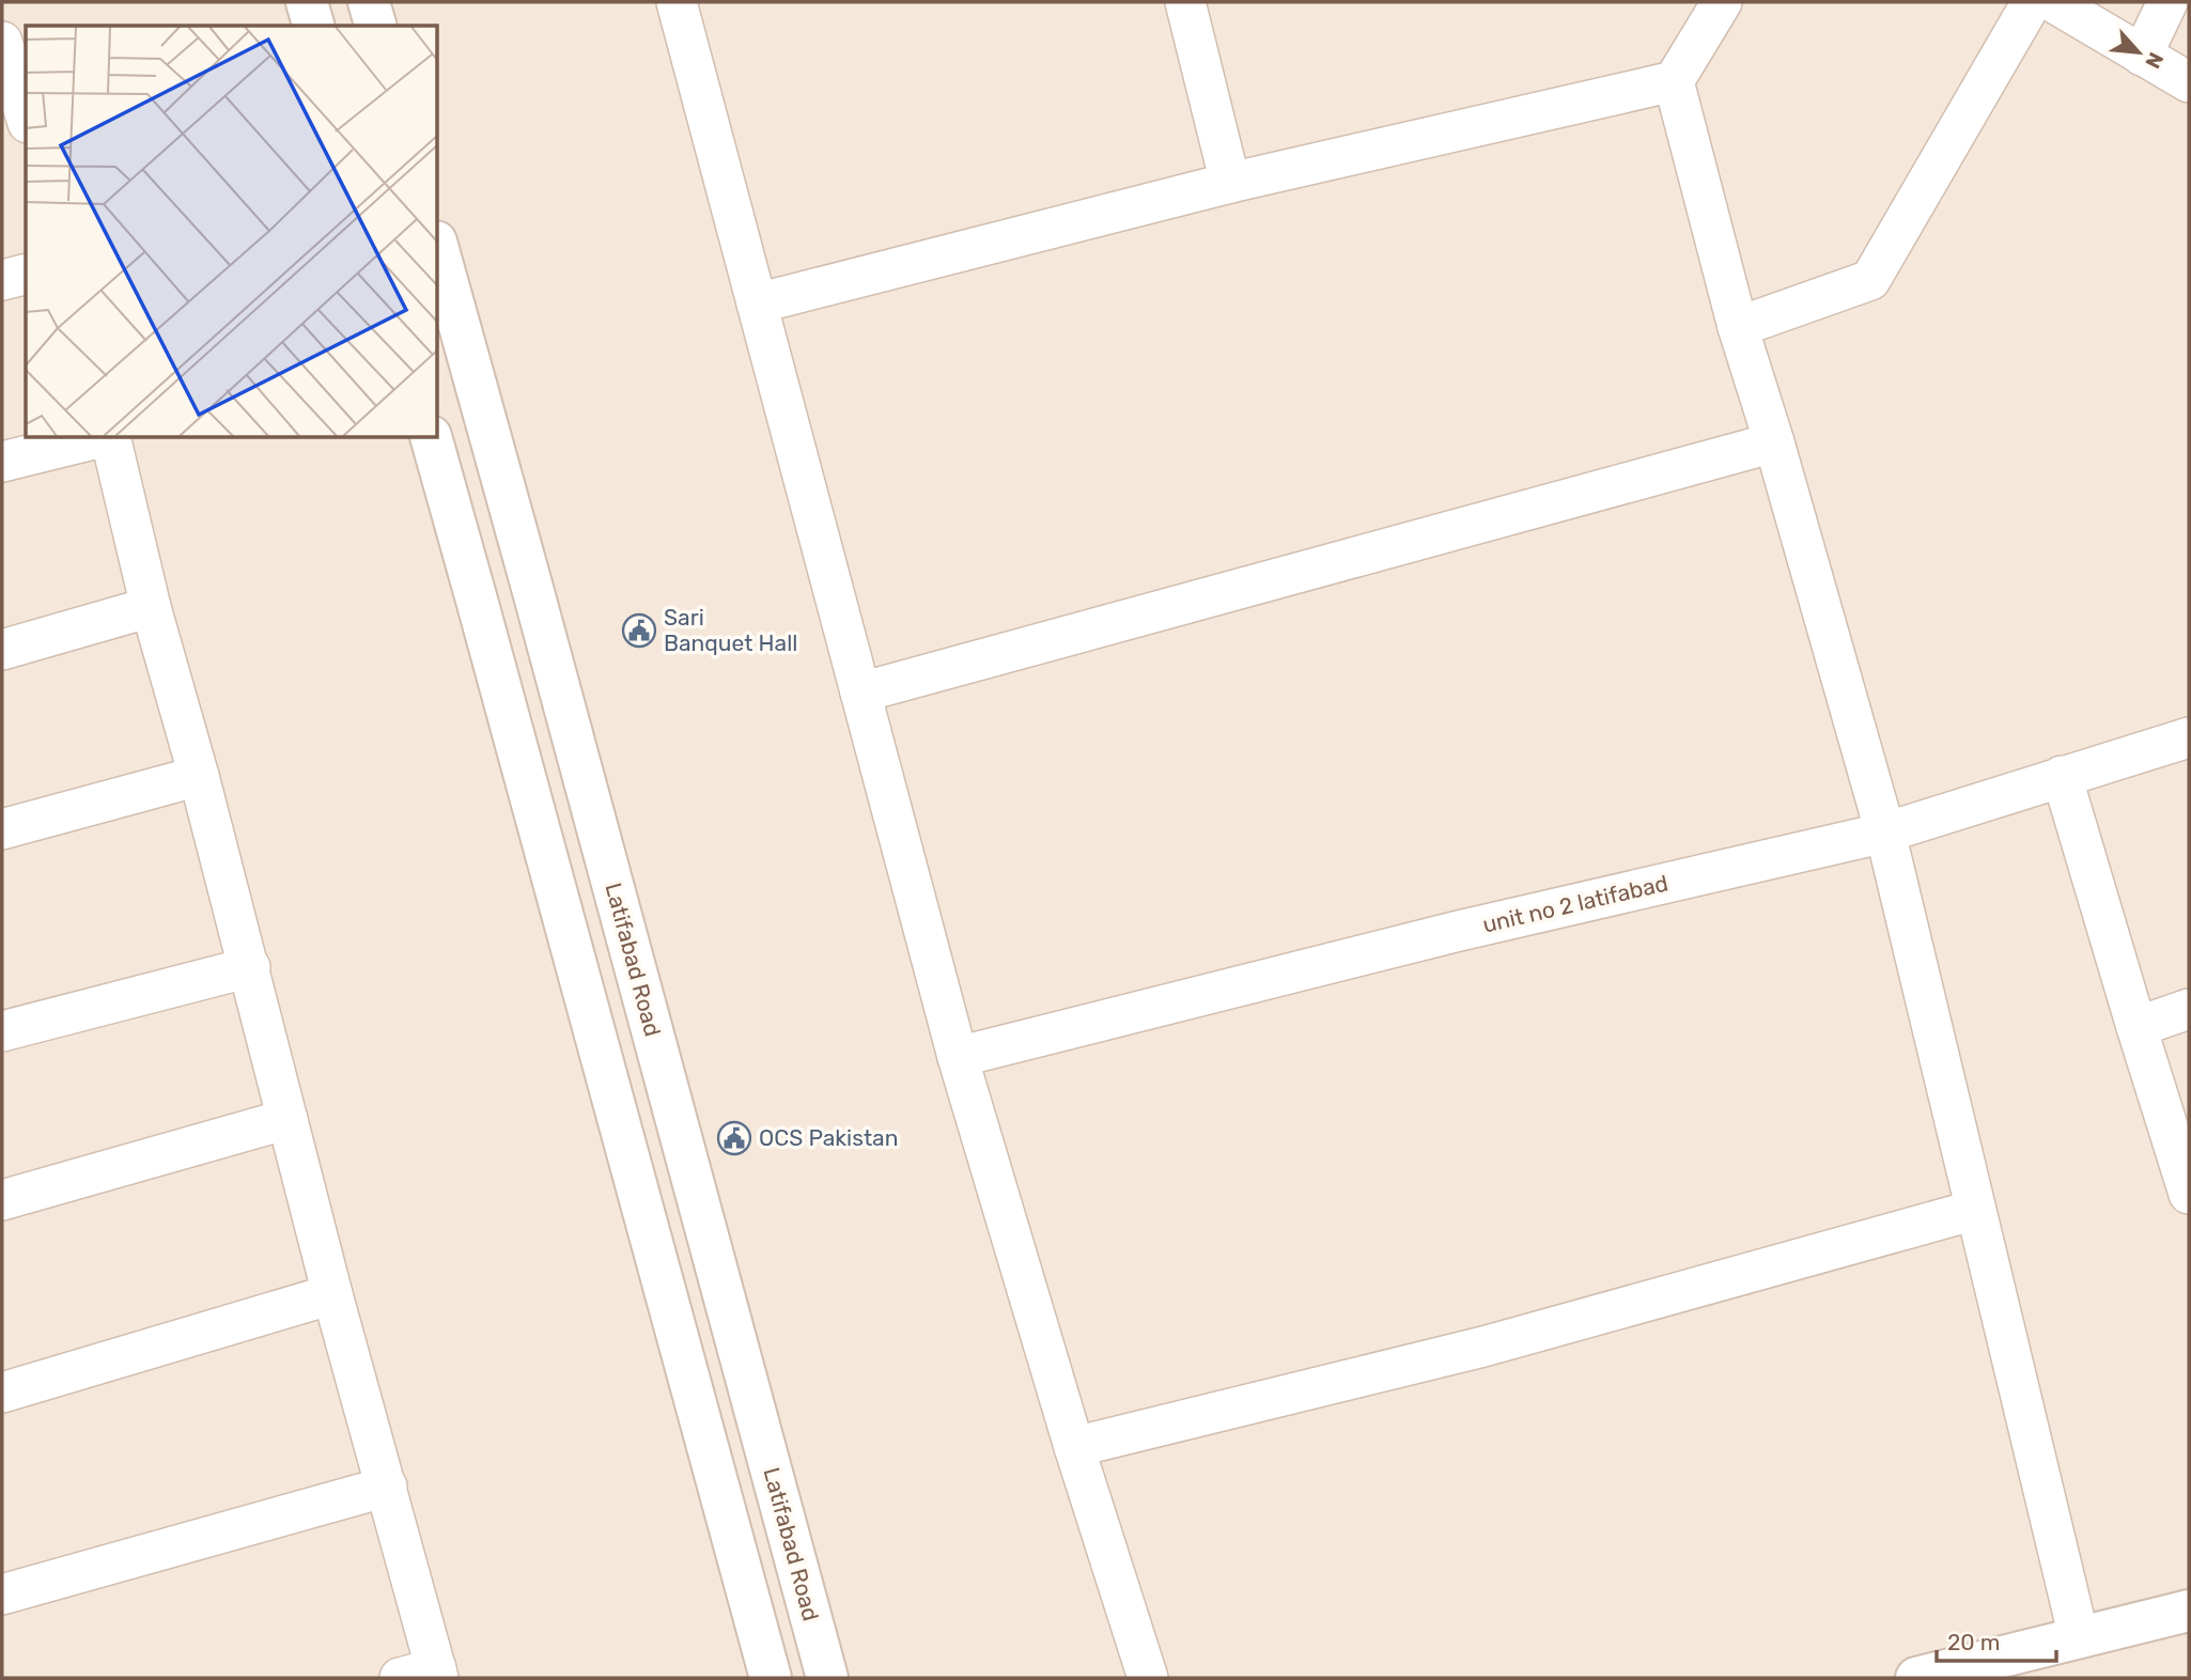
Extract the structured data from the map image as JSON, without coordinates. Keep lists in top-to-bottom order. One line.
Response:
{"streets":{"street":["unit no 2 latifabad","Latifabad Road"]},"places":{"public building":["Sari Banquet Hall","OCS Pakistan"]},"scale_bar":"20 m","north":"bottom right"}
